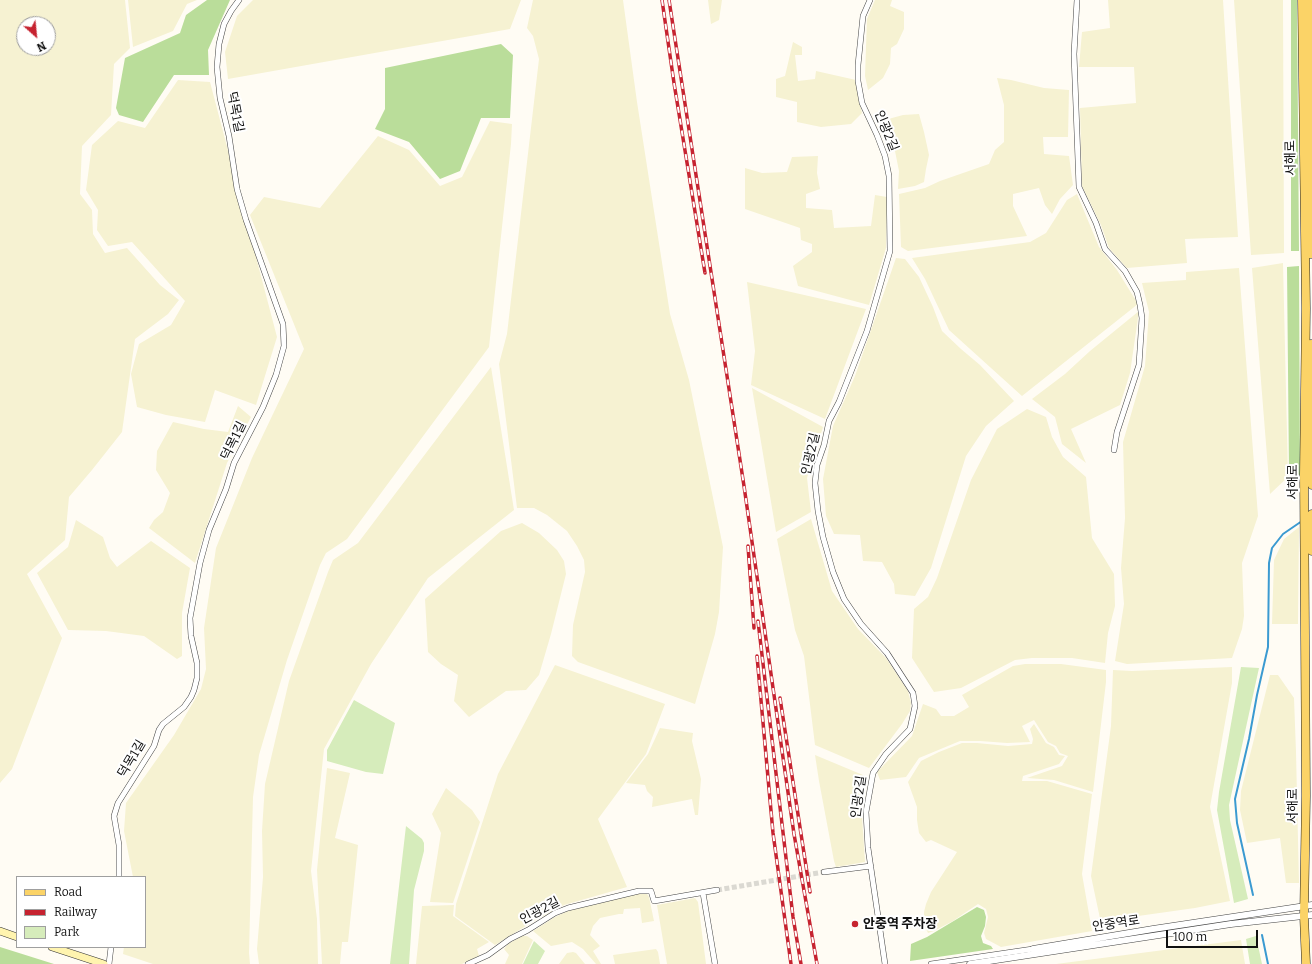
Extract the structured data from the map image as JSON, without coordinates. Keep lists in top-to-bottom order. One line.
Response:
{"streets":{"main road":["서해로"],"street":["덕목1길","인광2길","안중역로"]},"crossings":[["서해로","안중역로"]],"places":["안중역 주차장"],"legend":["Road","Railway","Park"],"scale_bar":"100 m","north":"bottom right"}
